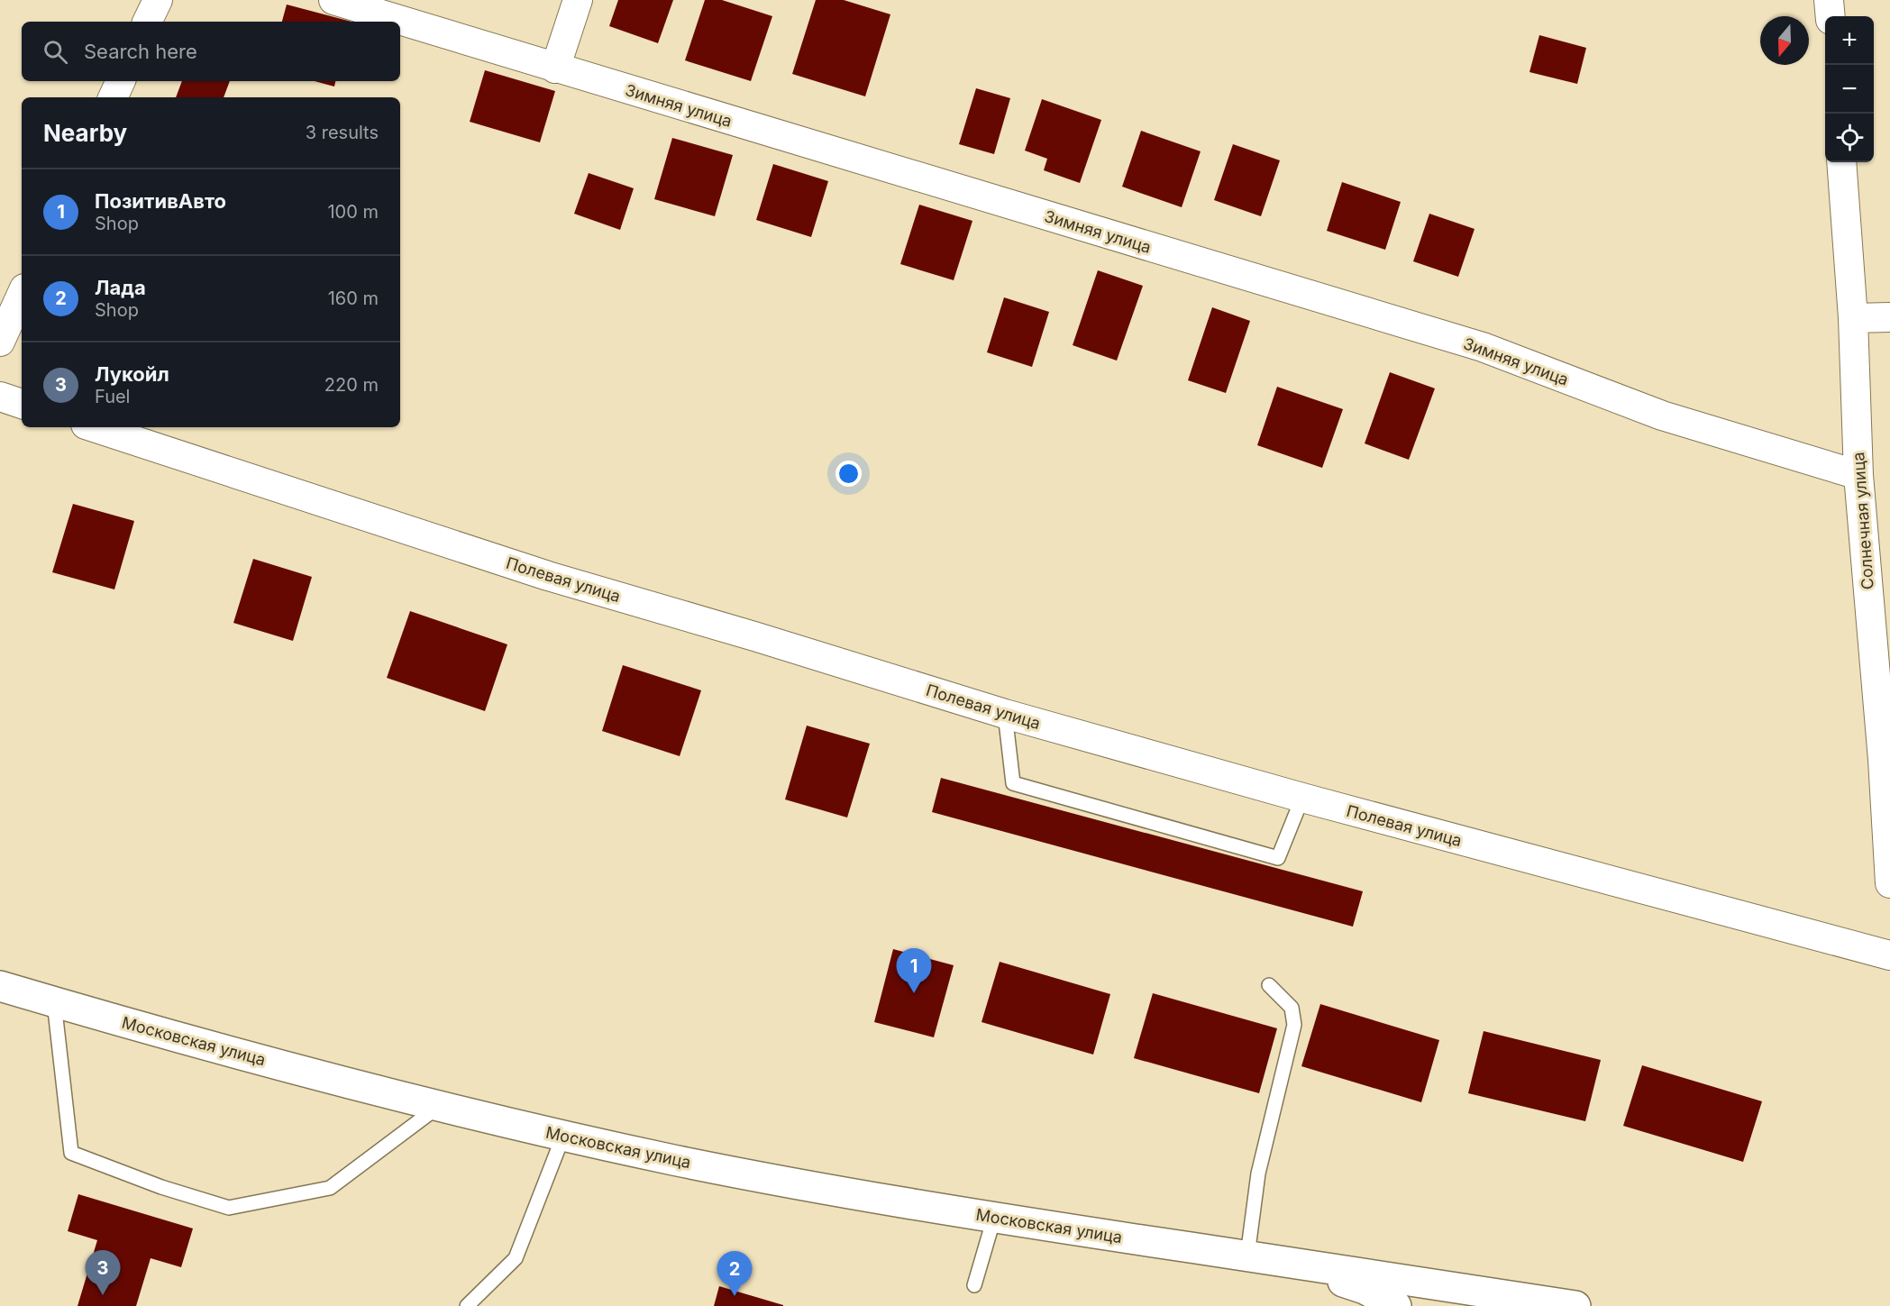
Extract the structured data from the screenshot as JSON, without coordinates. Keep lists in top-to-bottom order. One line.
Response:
{"streets":{"main road":["Московская улица"],"street":["Зимняя улица","Солнечная улица","Полевая улица"]},"crossings":[["Зимняя улица","Солнечная улица"]],"north":"bottom","page":{"map_buttons":["+","−"],"search":"Search here","heading":["Nearby","3 results"],"list":[{"mark":"1","name":"ПозитивАвто","note":"Shop","value":"100 m"},{"mark":"2","name":"Лада","note":"Shop","value":"160 m"},{"mark":"3","name":"Лукойл","note":"Fuel","value":"220 m"}],"pins":["1","3","2"]}}
